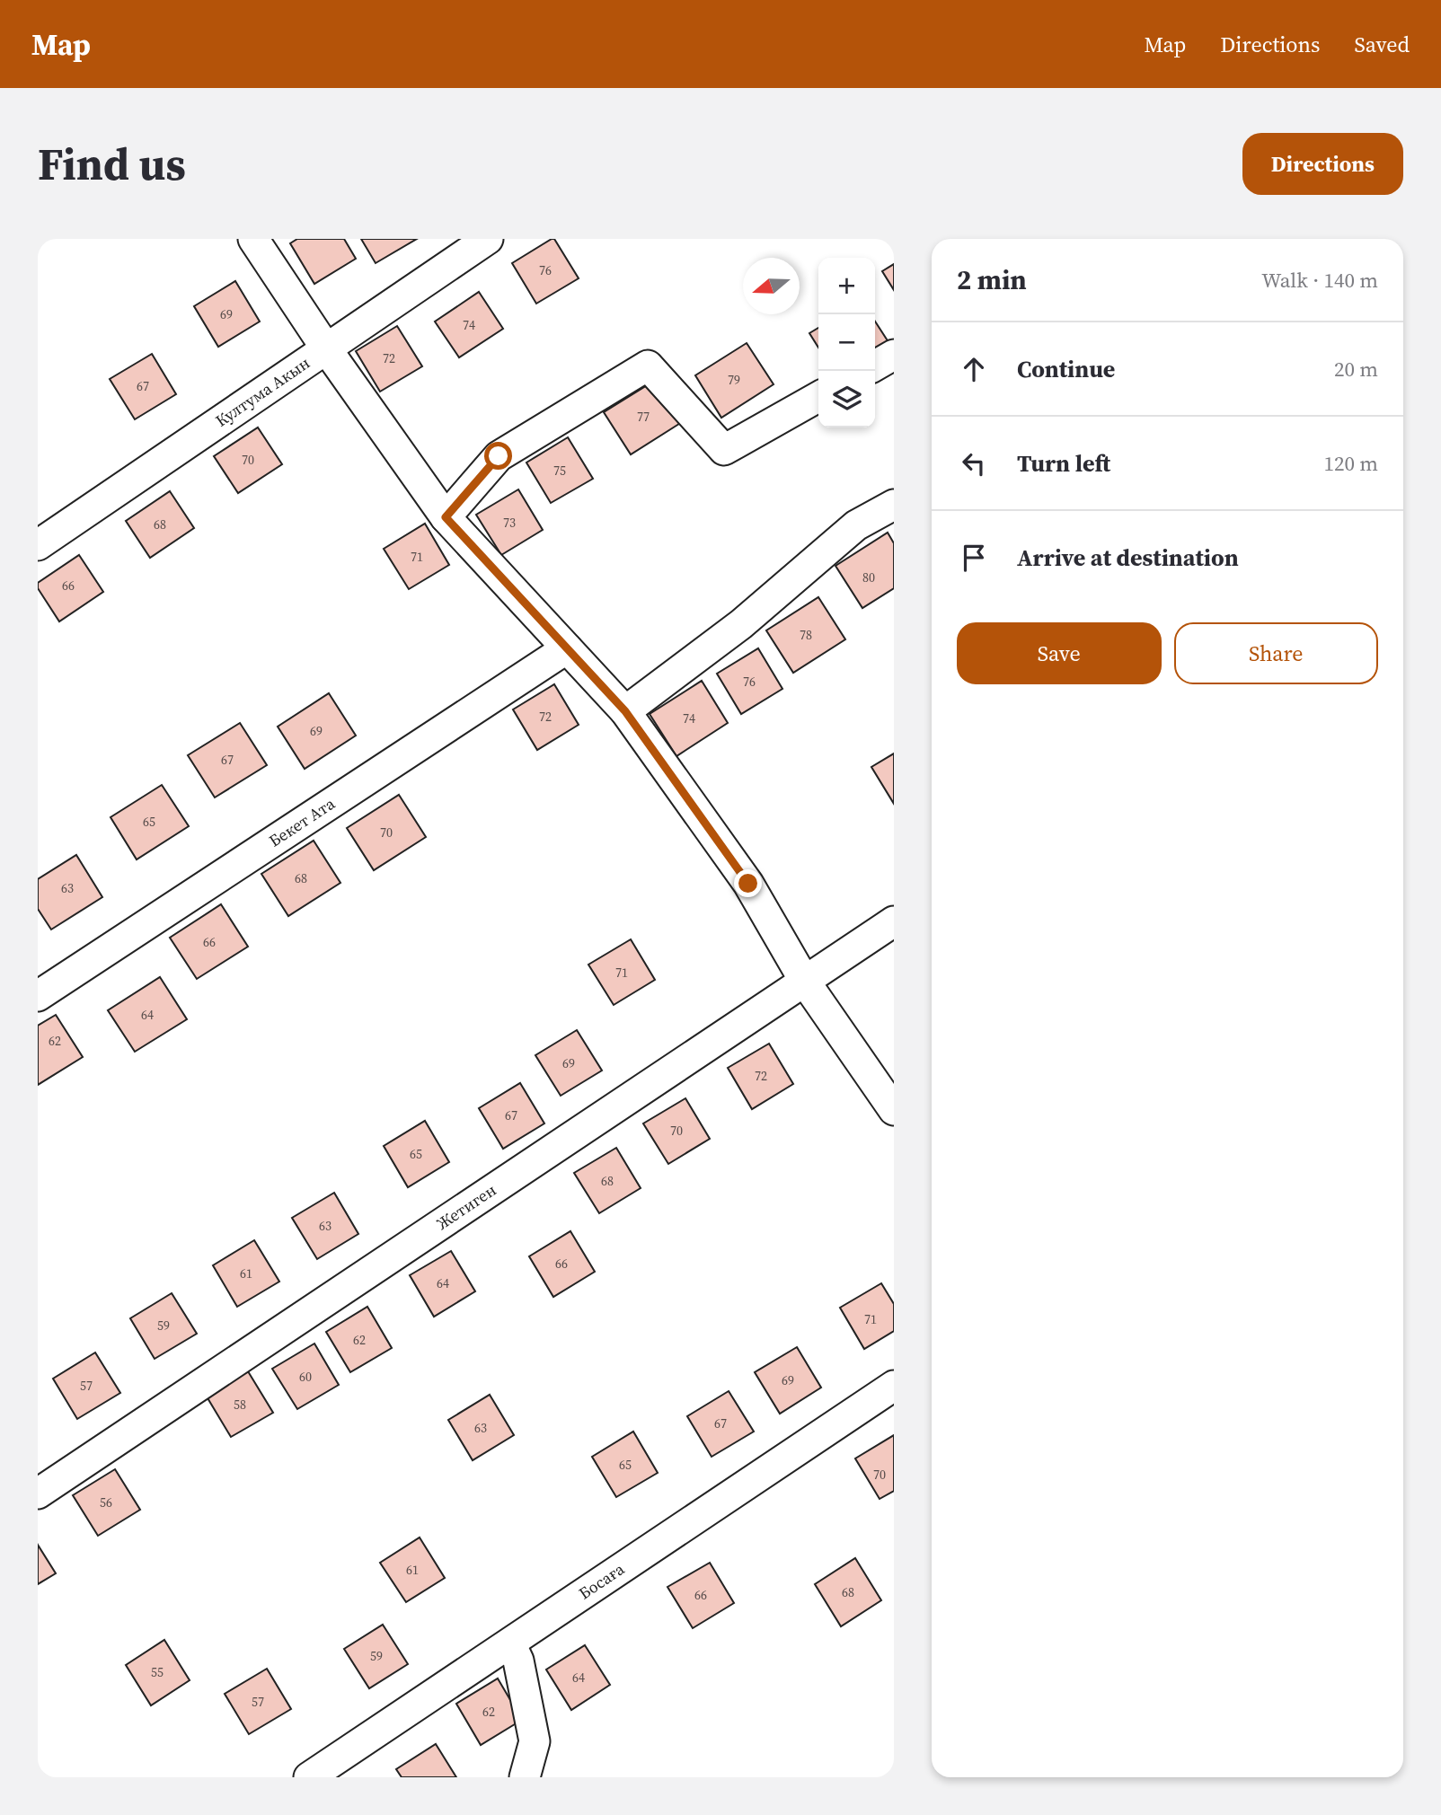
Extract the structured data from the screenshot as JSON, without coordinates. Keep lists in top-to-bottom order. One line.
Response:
{"streets":{"street":["Култума Акын","Бекет Ата","Жетиген","Босаға"]},"house_numbers":["76","69","74","72","79","67","77","70","75","73","68","71","80","66","78","76","72","74","69","67","65","70","68","63","66","71","64","62","69","72","67","70","65","68","63","66","61","64","71","59","62","60","69","57","58","67","63","65","70","56","61","68","66","59","55","64","57","62"],"north":"left","page":{"header":"Map","nav":["Map","Directions","Saved"],"buttons":["Directions",["Save","Share"]],"title":"Find us","heading":["2 min","Walk · 140 m"],"map_buttons":["+","−"],"list":[["Continue","20 m"],["Turn left","120 m"],"Arrive at destination"]}}
